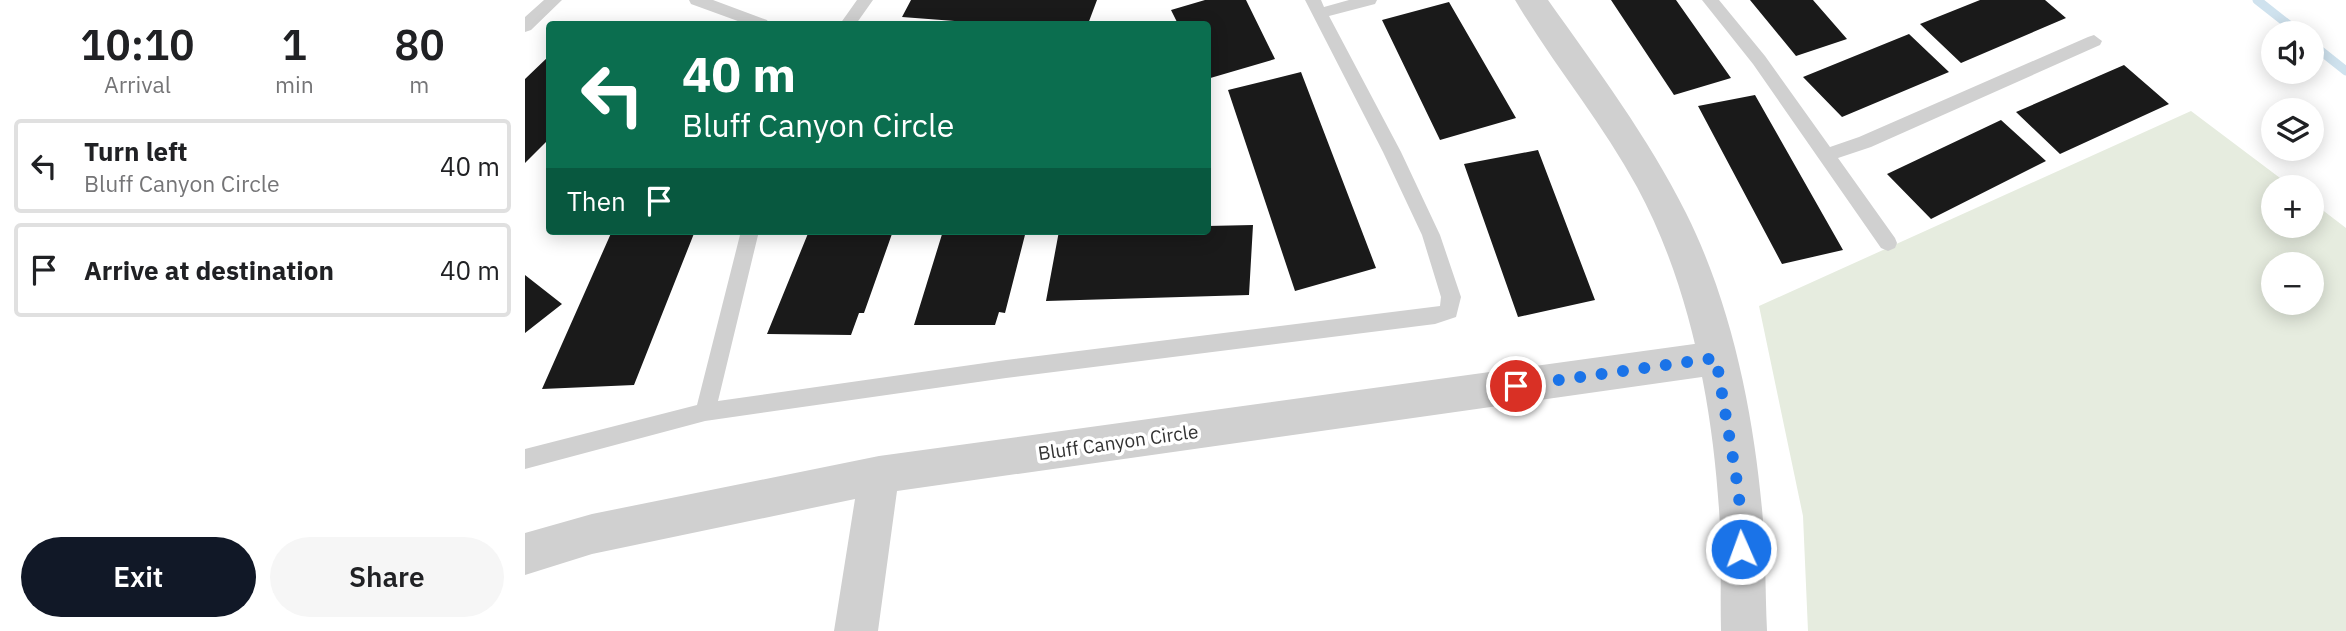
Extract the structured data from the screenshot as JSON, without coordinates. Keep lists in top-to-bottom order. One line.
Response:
{"streets":{"street":["Bluff Canyon Circle"]},"page":{"eta":["10:10","Arrival","1","min","80","m"],"map_buttons":["+","−"],"turn":["40 m","Bluff Canyon Circle"],"list":[{"name":"Turn left","note":"Bluff Canyon Circle","value":"40 m"},{"name":"Arrive at destination","value":"40 m"}],"then":"Then","buttons":["Exit","Share"]}}
